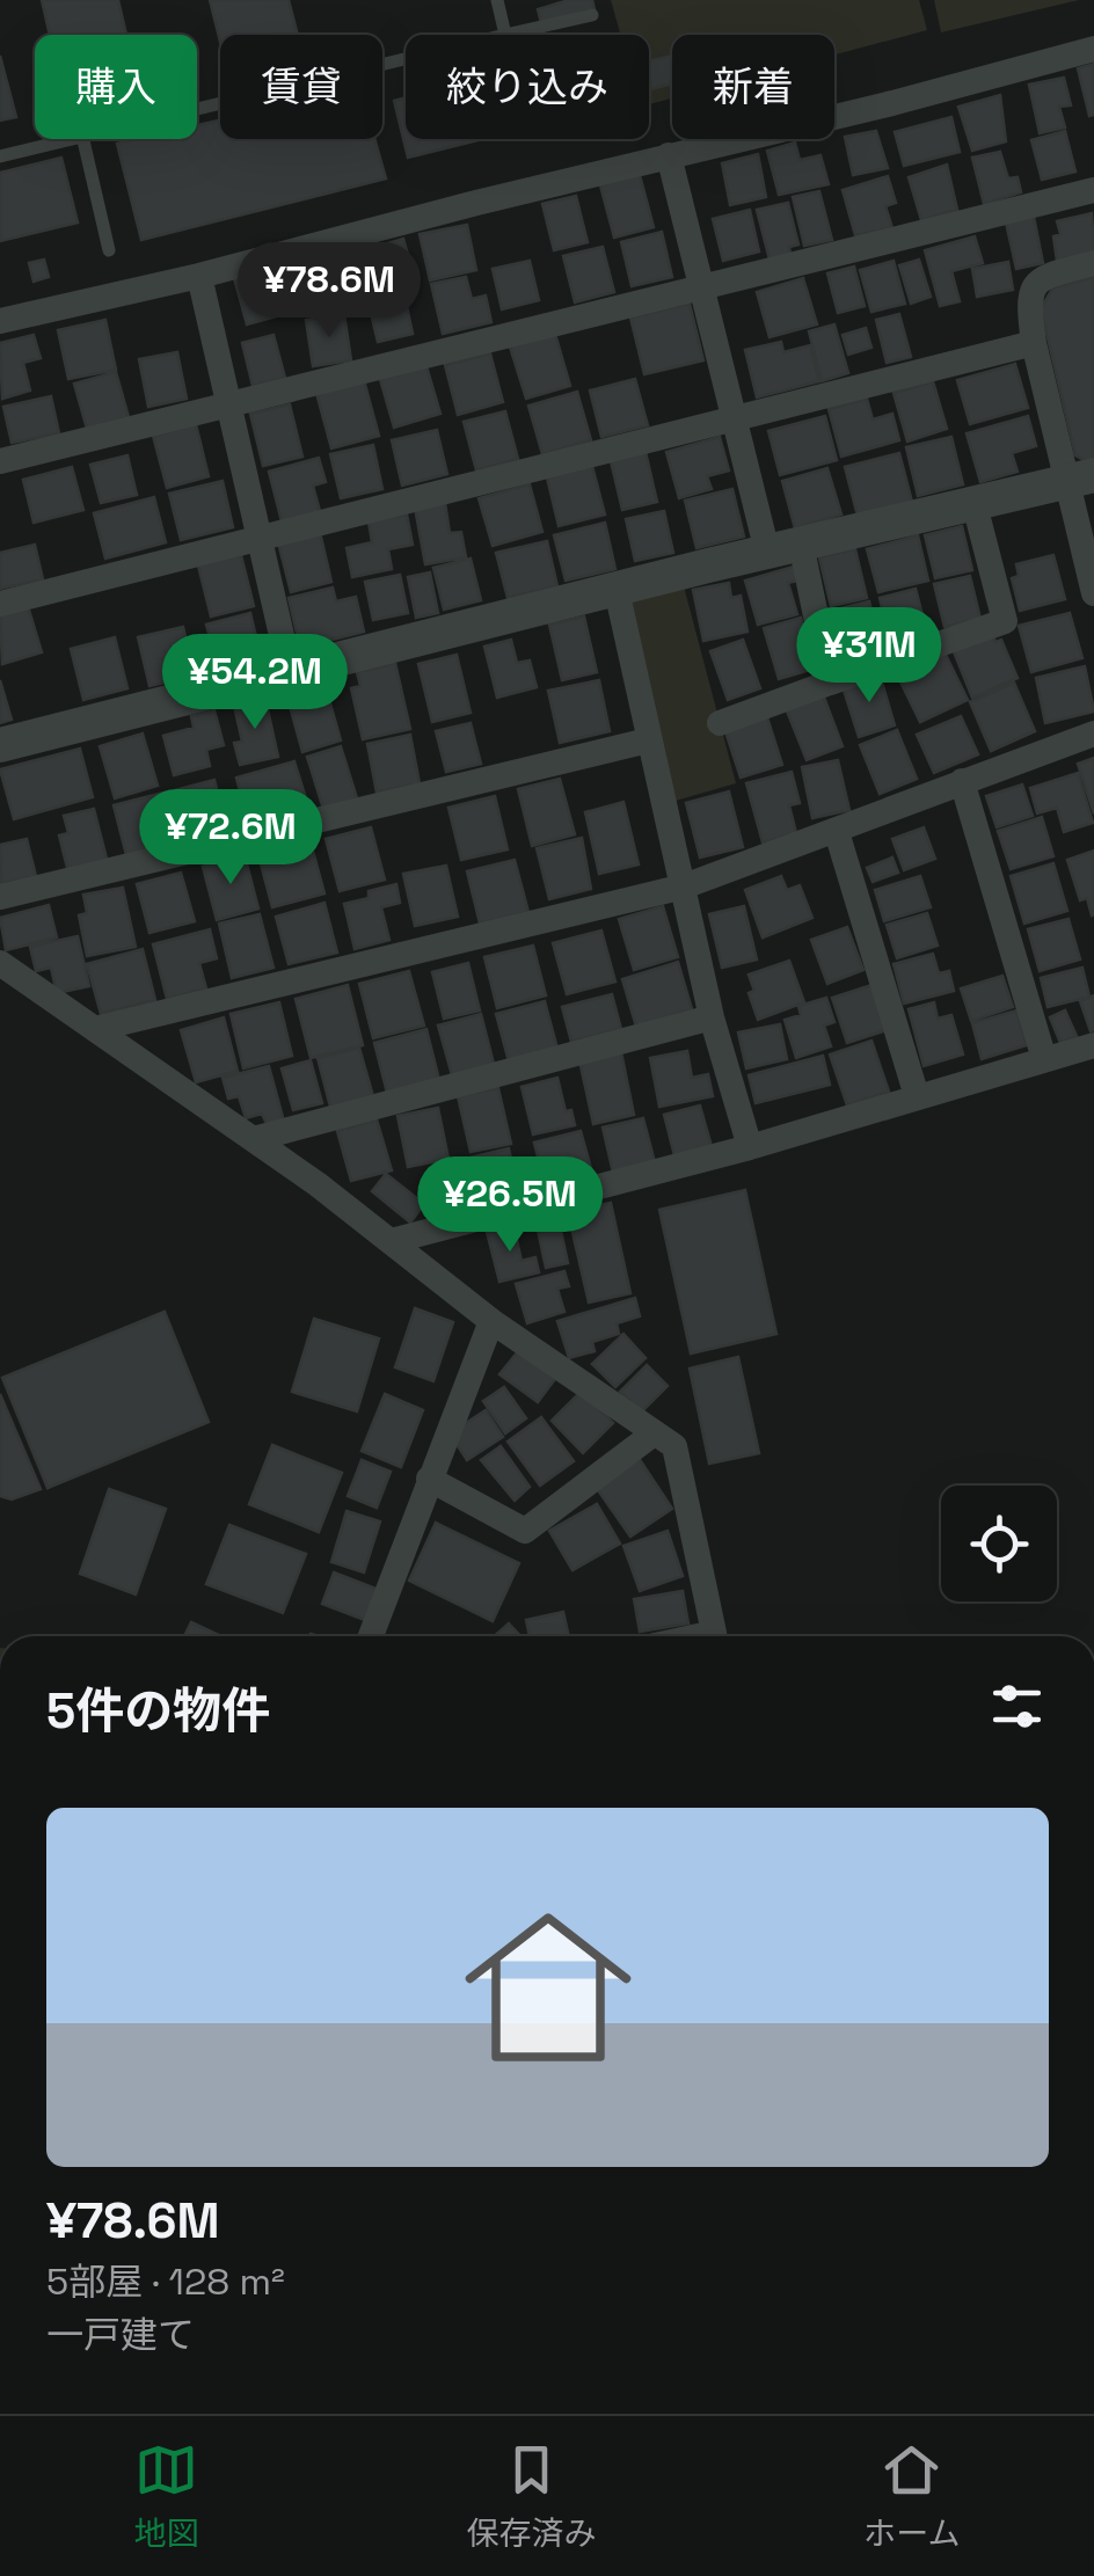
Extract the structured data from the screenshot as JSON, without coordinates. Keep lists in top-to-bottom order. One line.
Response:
{"page":{"chip":["購入","賃貸","絞り込み","新着"],"price":["¥78.6M","¥31M","¥54.2M","¥72.6M","¥26.5M"],"heading":"5件の物件","list":[{"name":"¥78.6M","note":"5部屋 · 128 m² · 一戸建て"}],"tabs":["地図","保存済み","ホーム"]}}
